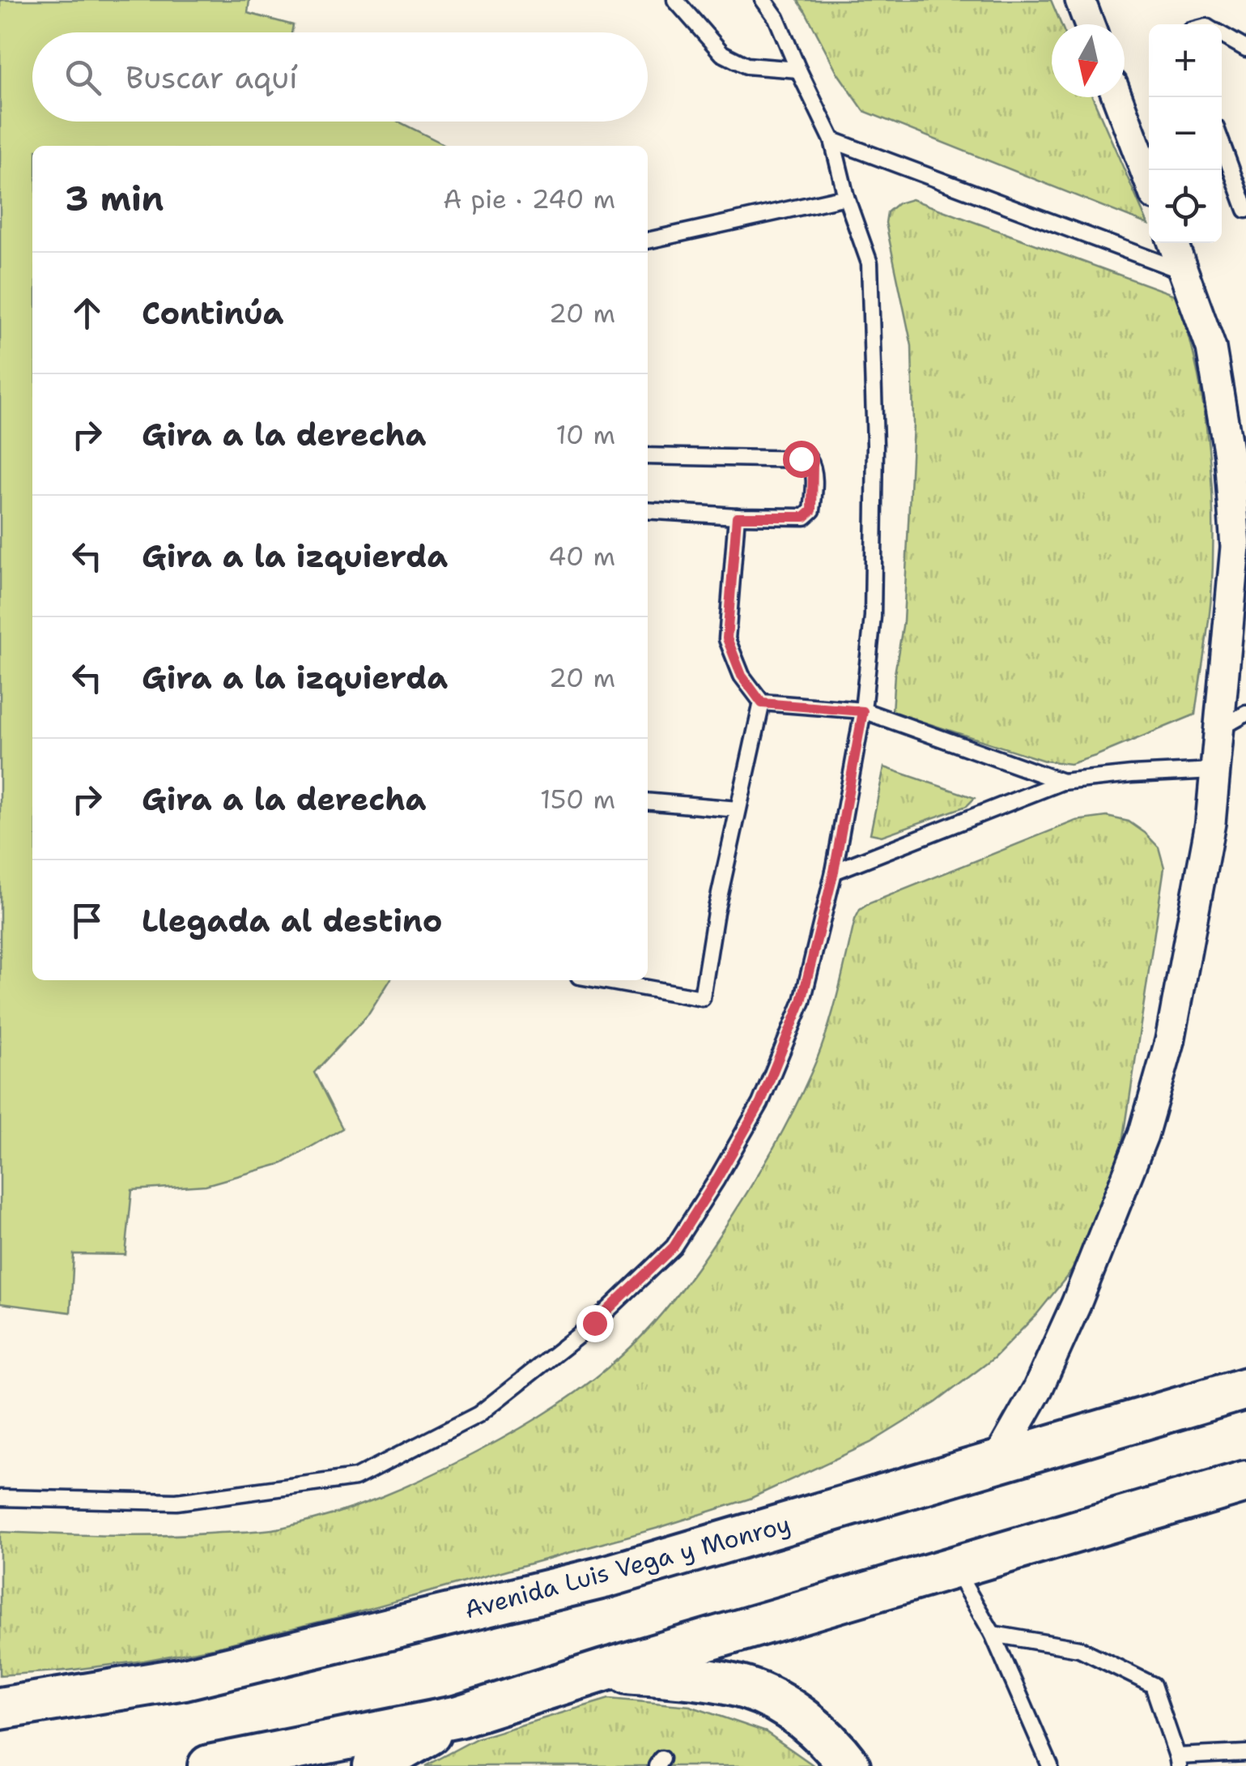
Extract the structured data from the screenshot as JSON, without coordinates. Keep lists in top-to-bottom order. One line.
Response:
{"streets":{"main road":["Avenida Luis Vega y Monroy"]},"north":"bottom","page":{"map_buttons":["+","−"],"search":"Buscar aquí","heading":["3 min","A pie · 240 m"],"list":[["Continúa","20 m"],["Gira a la derecha","10 m"],["Gira a la izquierda","40 m"],["Gira a la izquierda","20 m"],["Gira a la derecha","150 m"],"Llegada al destino"]}}
